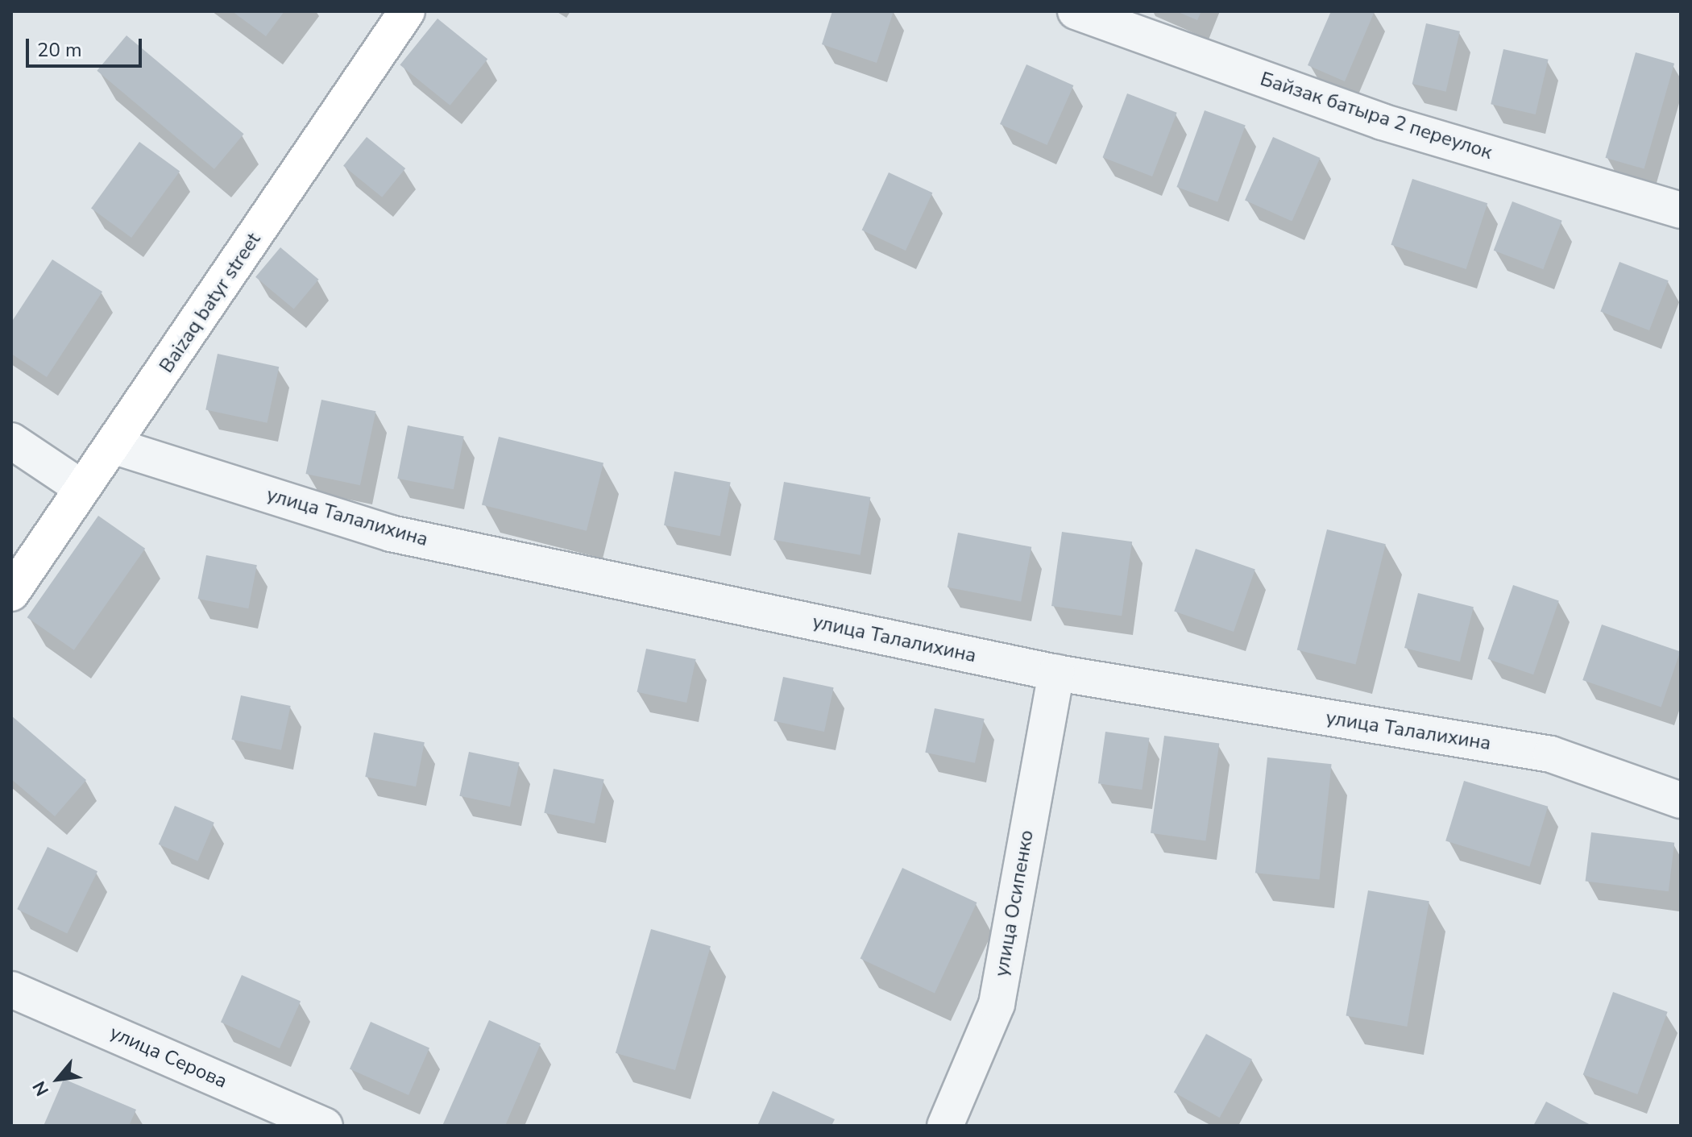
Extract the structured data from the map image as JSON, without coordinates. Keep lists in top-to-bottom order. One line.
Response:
{"streets":{"main road":["Baizaq batyr street"],"street":["Байзак батыра 2 переулок","улица Талалихина","улица Осипенко","улица Серова"]},"crossings":[["Baizaq batyr street","улица Талалихина"],["улица Талалихина","улица Осипенко"]],"scale_bar":"20 m","north":"bottom left"}
